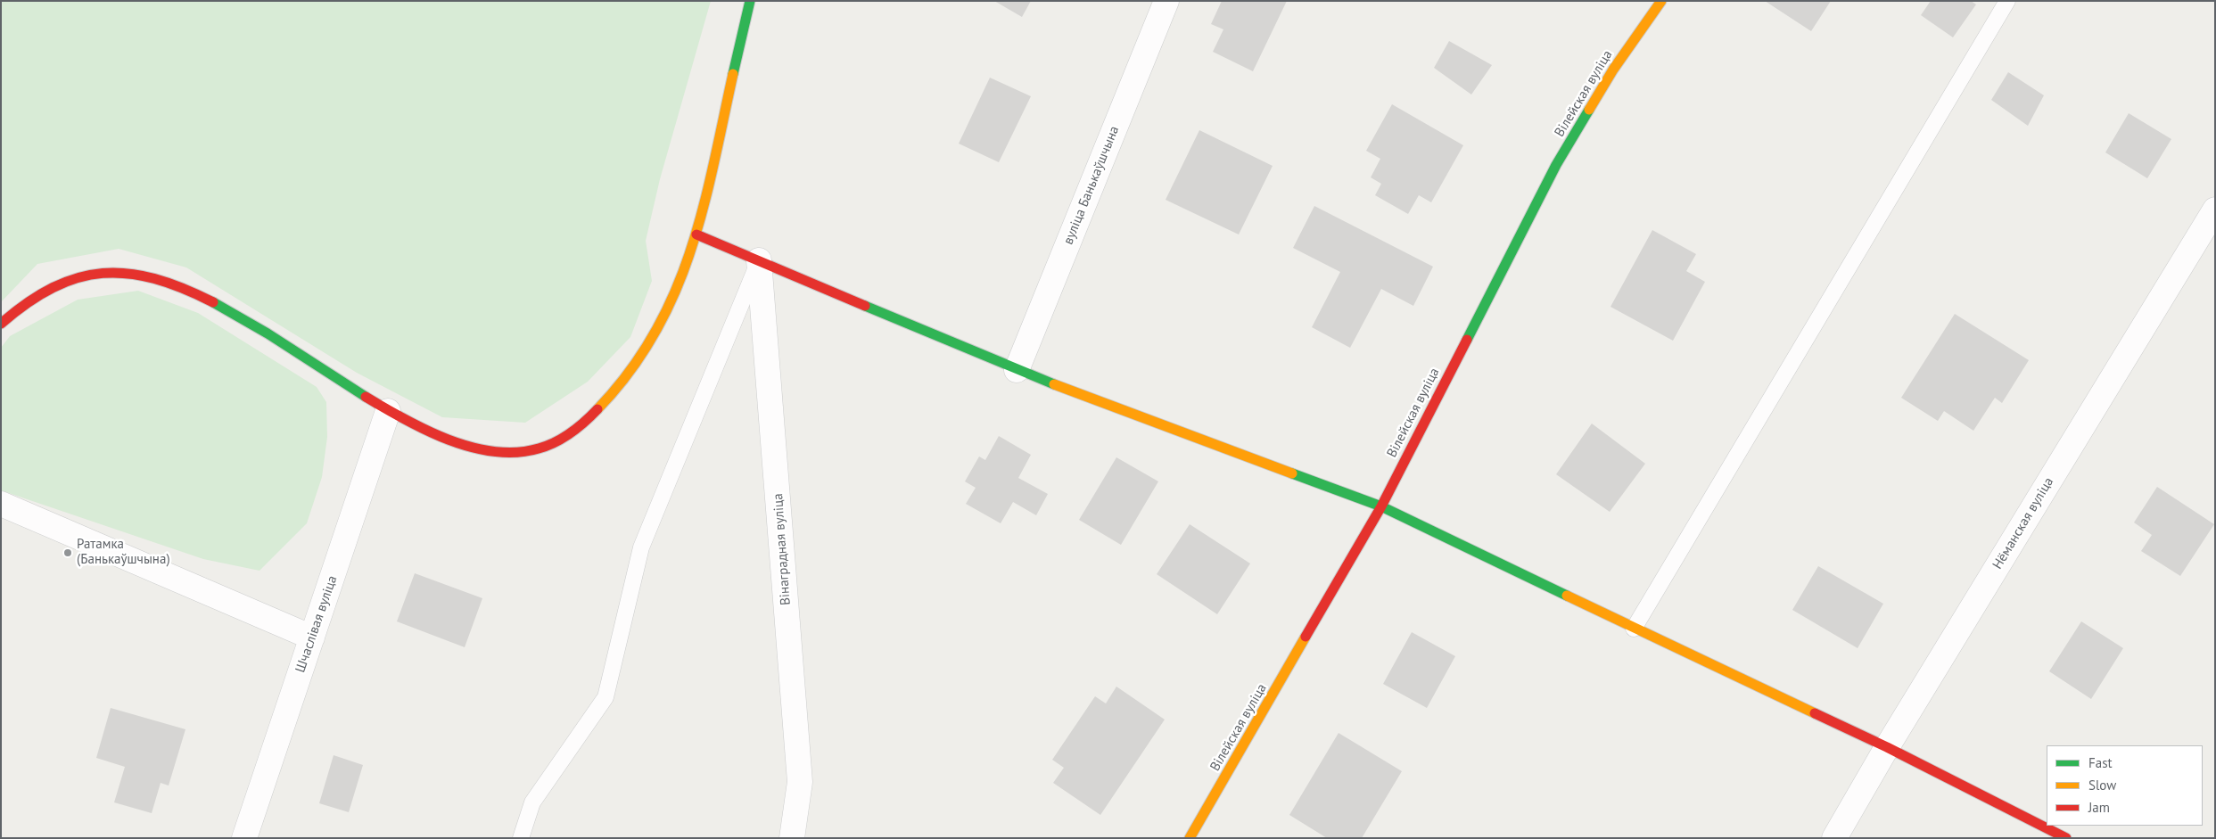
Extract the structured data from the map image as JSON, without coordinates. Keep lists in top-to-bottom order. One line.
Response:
{"streets":{"street":["Вілейская вуліца","вуліца Банькаўшчына","Нёманская вуліца","Вінаградная вуліца","Шчаслівая вуліца"]},"places":["Ратамка (Банькаўшчына)"],"legend":["Fast","Slow","Jam"]}
